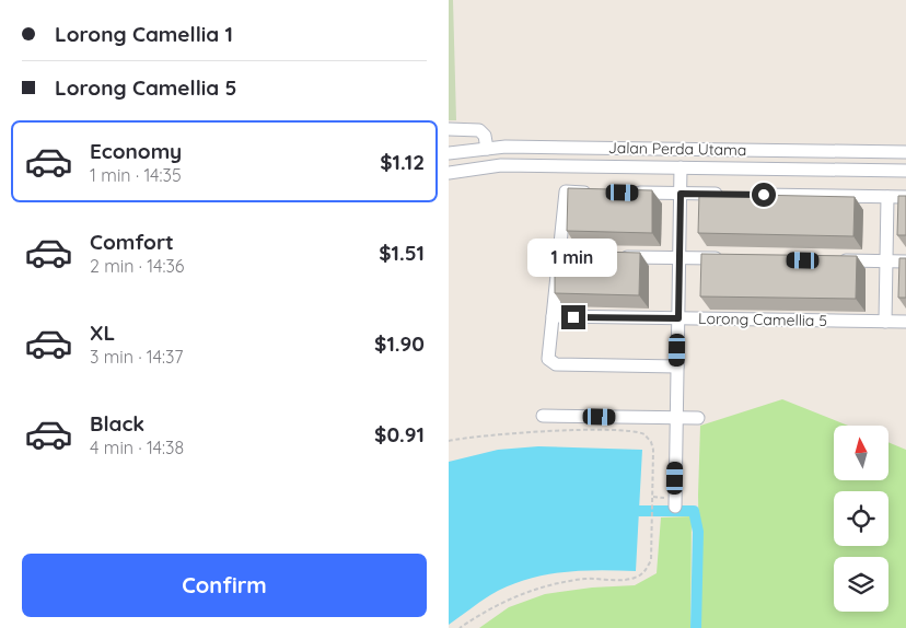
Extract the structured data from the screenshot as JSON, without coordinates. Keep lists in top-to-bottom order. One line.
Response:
{"streets":{"street":["Jalan Perda Utama","Lorong Camellia 5"]},"north":"top","page":{"banner":["Lorong Camellia 1","Lorong Camellia 5"],"list":[{"name":"Economy","note":"1 min · 14:35","value":"$1.12"},{"name":"Comfort","note":"2 min · 14:36","value":"$1.51"},{"name":"XL","note":"3 min · 14:37","value":"$1.90"},{"name":"Black","note":"4 min · 14:38","value":"$0.91"}],"bubble":"1 min","buttons":"Confirm"}}
